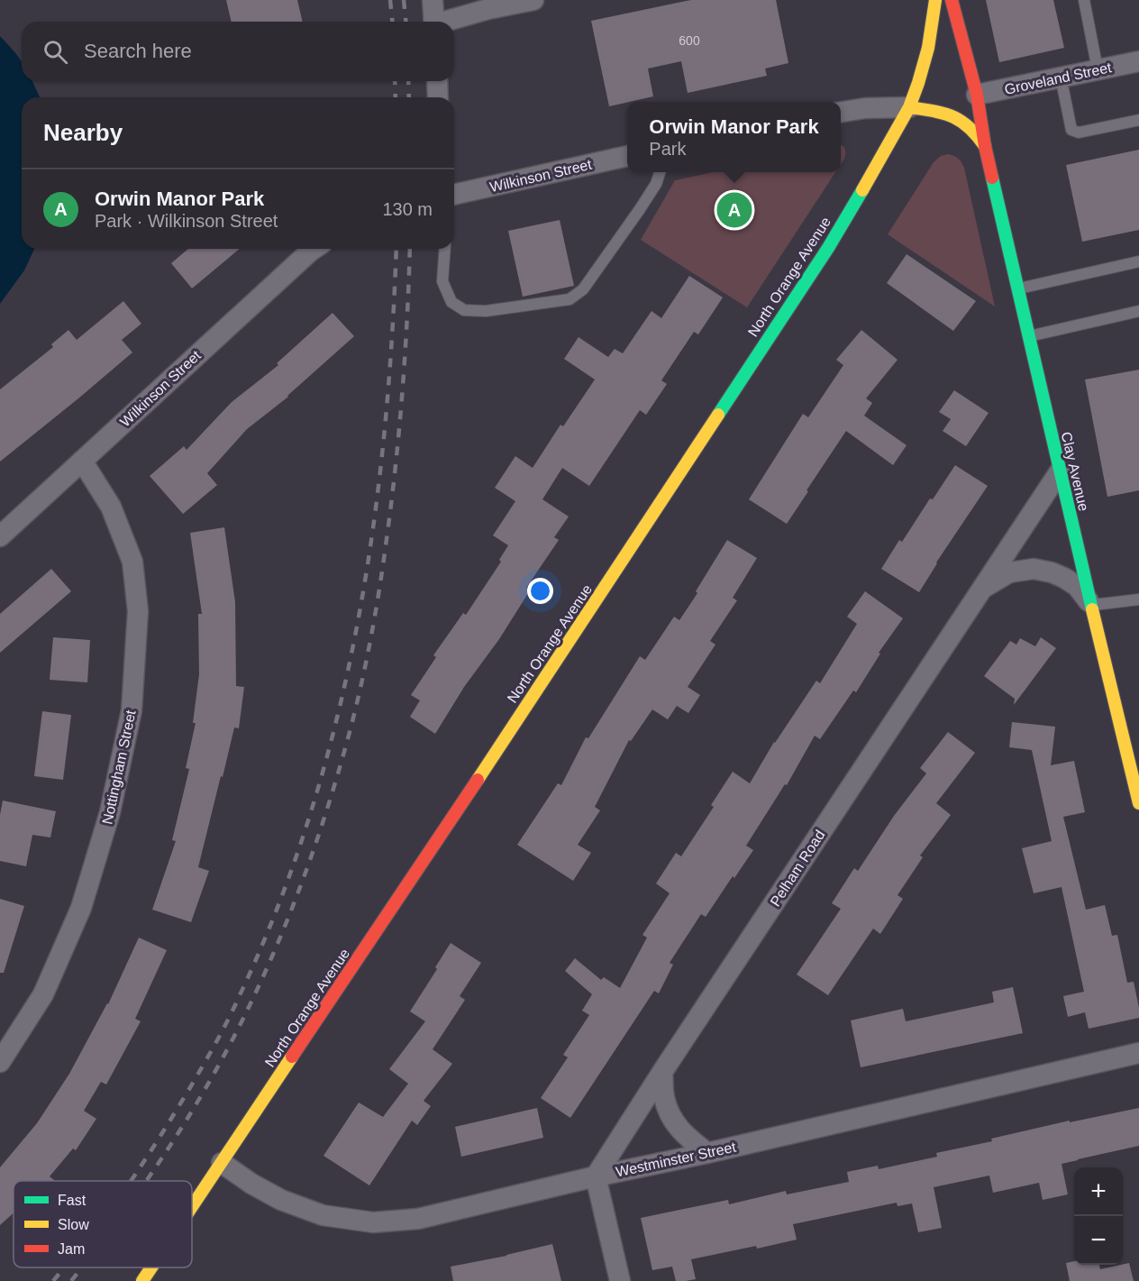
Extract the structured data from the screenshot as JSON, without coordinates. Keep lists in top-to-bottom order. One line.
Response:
{"streets":{"main road":["North Orange Avenue","Clay Avenue"],"street":["Groveland Street","Wilkinson Street","Nottingham Street","Pelham Road","Westminster Street"]},"crossings":[["Groveland Street","Clay Avenue"],["Wilkinson Street","Nottingham Street"],["North Orange Avenue","Clay Avenue"],["North Orange Avenue","Westminster Street"],["Clay Avenue","Pelham Road"],["Pelham Road","Westminster Street"]],"house_numbers":["600"],"legend":["Fast","Slow","Jam"],"page":{"search":"Search here","heading":"Nearby","popup":["Orwin Manor Park","Park"],"list":[{"mark":"A","name":"Orwin Manor Park","note":"Park · Wilkinson Street","value":"130 m"}],"pins":"A","map_buttons":["+","−"]}}
